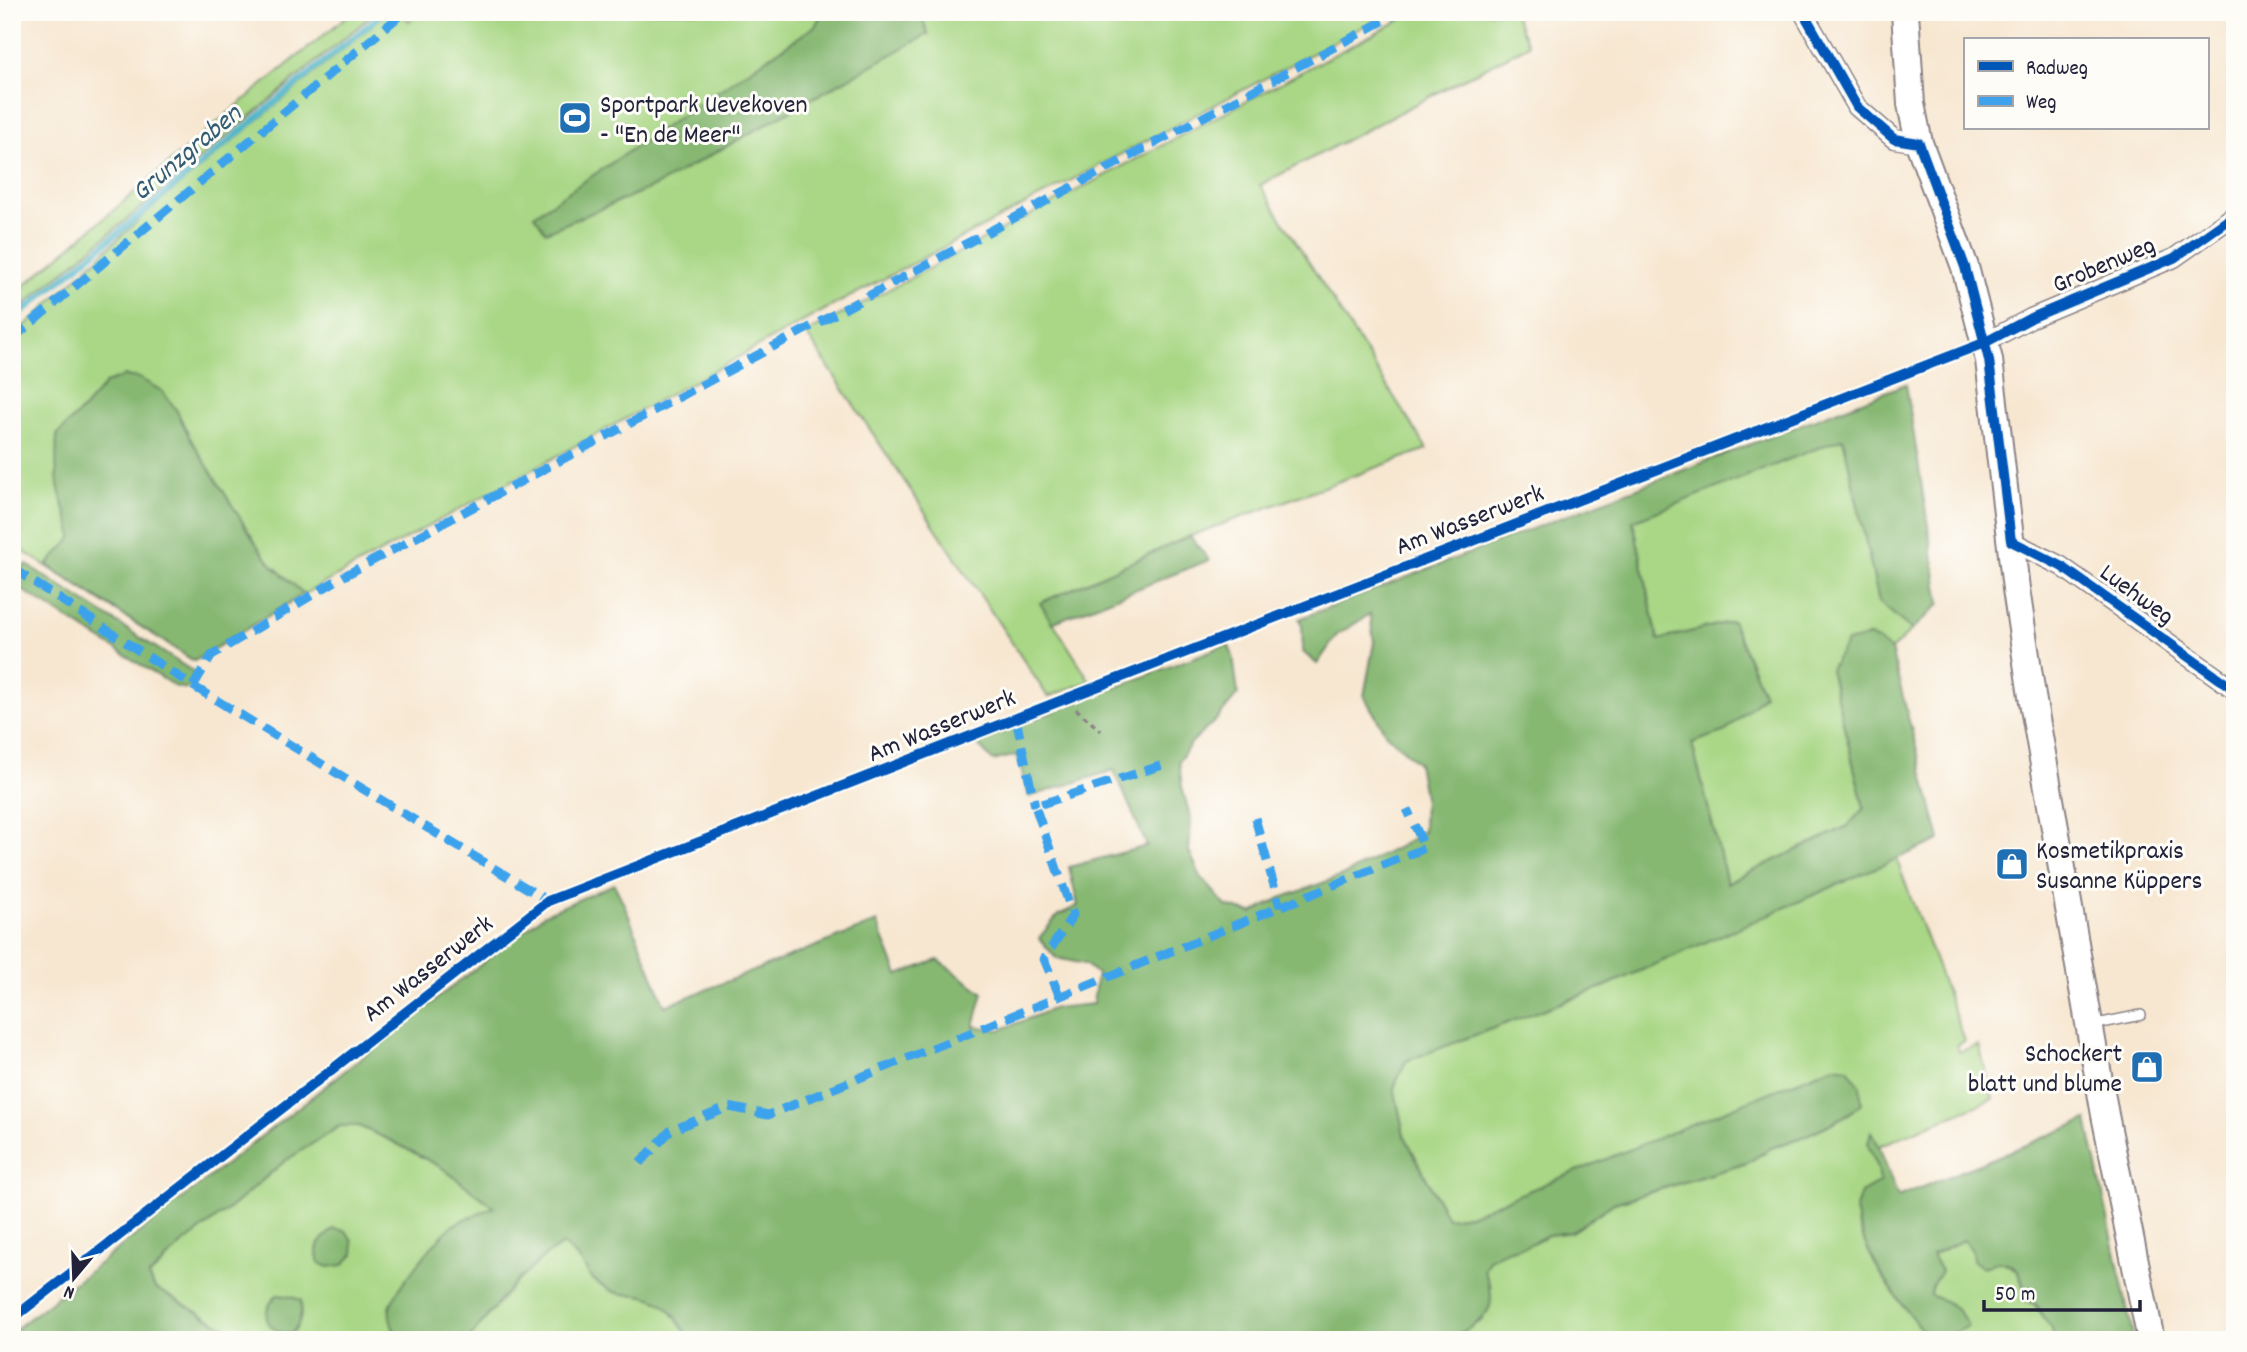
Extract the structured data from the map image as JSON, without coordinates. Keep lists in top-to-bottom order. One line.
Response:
{"streets":{"street":["Grobenweg","Luehweg"],"lane":["Am Wasserwerk"]},"crossings":[["Grobenweg","Am Wasserwerk"]],"water":["Grunzgraben"],"places":{"sports":["Sportpark Uevekoven - \"En de Meer\""],"shop":["Kosmetikpraxis Susanne Küppers","Schockert blatt und blume"]},"legend":["Radweg","Weg"],"scale_bar":"50 m","north":"bottom"}
